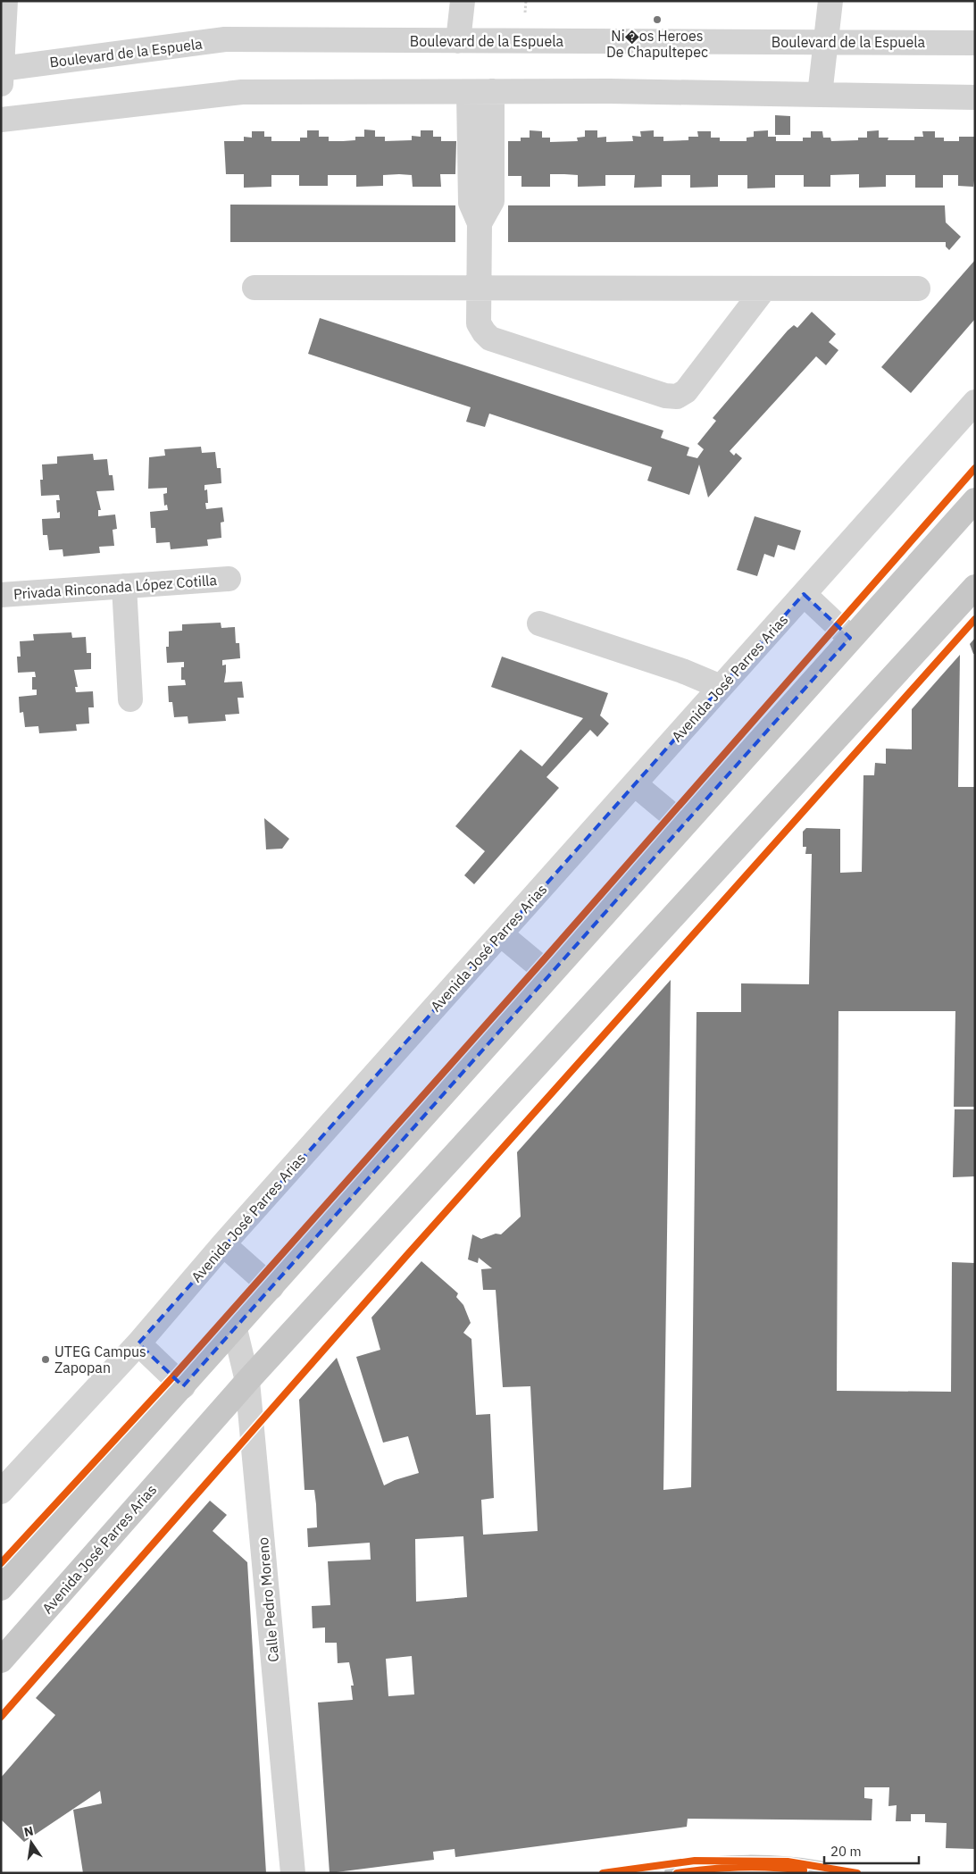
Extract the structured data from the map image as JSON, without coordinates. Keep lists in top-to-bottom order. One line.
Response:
{"streets":{"main road":["Avenida José Parres Arias"],"street":["Boulevard de la Espuela","Privada Rinconada López Cotilla","Calle Pedro Moreno"]},"crossings":[["Avenida José Parres Arias","Calle Pedro Moreno"]],"places":["Ni�os Heroes De Chapultepec","UTEG Campus Zapopan"],"scale_bar":"20 m","north":"top"}
